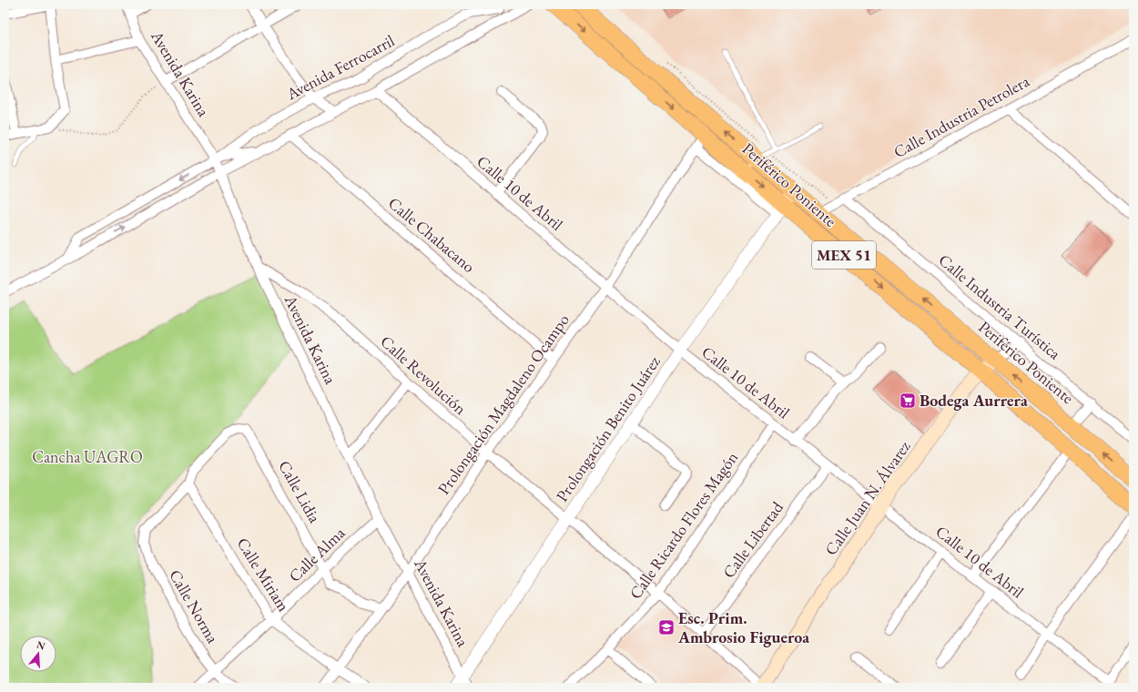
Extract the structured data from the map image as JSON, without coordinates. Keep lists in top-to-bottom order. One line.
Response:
{"streets":{"main road":["Periférico Poniente","MEX 51","Calle Juan N. Álvarez"],"street":["Avenida Ferrocarril","Avenida Karina","Calle Industria Petrolera","Calle 10 de Abril","Calle Chabacano","Calle Industria Turística","Calle Revolución","Prolongación Magdaleno Ocampo","Prolongación Benito Juárez","Calle Lidia","Calle Ricardo Flores Magón","Calle Libertad","Calle Alma","Calle Miriam","Calle Norma"]},"crossings":[["Avenida Ferrocarril","Avenida Karina"],["Avenida Karina","Calle Revolución"],["Avenida Karina","Prolongación Magdaleno Ocampo"],["Avenida Karina","Prolongación Benito Juárez"],["Avenida Karina","Calle Alma"],["Calle Industria Petrolera","Periférico Poniente"],["Calle Industria Petrolera","Calle Industria Turística"],["Periférico Poniente","Prolongación Magdaleno Ocampo"],["Periférico Poniente","Prolongación Benito Juárez"],["Periférico Poniente","Calle Juan N. Álvarez"],["Calle 10 de Abril","Prolongación Magdaleno Ocampo"],["Calle 10 de Abril","Prolongación Benito Juárez"],["Calle 10 de Abril","Calle Juan N. Álvarez"],["Calle 10 de Abril","Calle Ricardo Flores Magón"],["Calle 10 de Abril","Calle Libertad"],["Calle Chabacano","Prolongación Magdaleno Ocampo"],["Calle Industria Turística","Calle Juan N. Álvarez"],["Calle Revolución","Prolongación Magdaleno Ocampo"],["Calle Revolución","Prolongación Benito Juárez"],["Calle Revolución","Calle Juan N. Álvarez"],["Calle Revolución","Calle Ricardo Flores Magón"],["Calle Revolución","Calle Libertad"],["Prolongación Magdaleno Ocampo","Calle Lidia"],["Prolongación Magdaleno Ocampo","Calle Miriam"],["Calle Lidia","Calle Alma"],["Calle Lidia","Calle Miriam"],["Calle Lidia","Calle Norma"],["Calle Alma","Calle Miriam"],["Calle Alma","Calle Norma"],["Calle Miriam","Calle Norma"]],"parks":["Cancha UAGRO"],"places":{"supermarket":["Bodega Aurrera"],"school or university":["Esc. Prim. Ambrosio Figueroa"]},"north":"top"}
